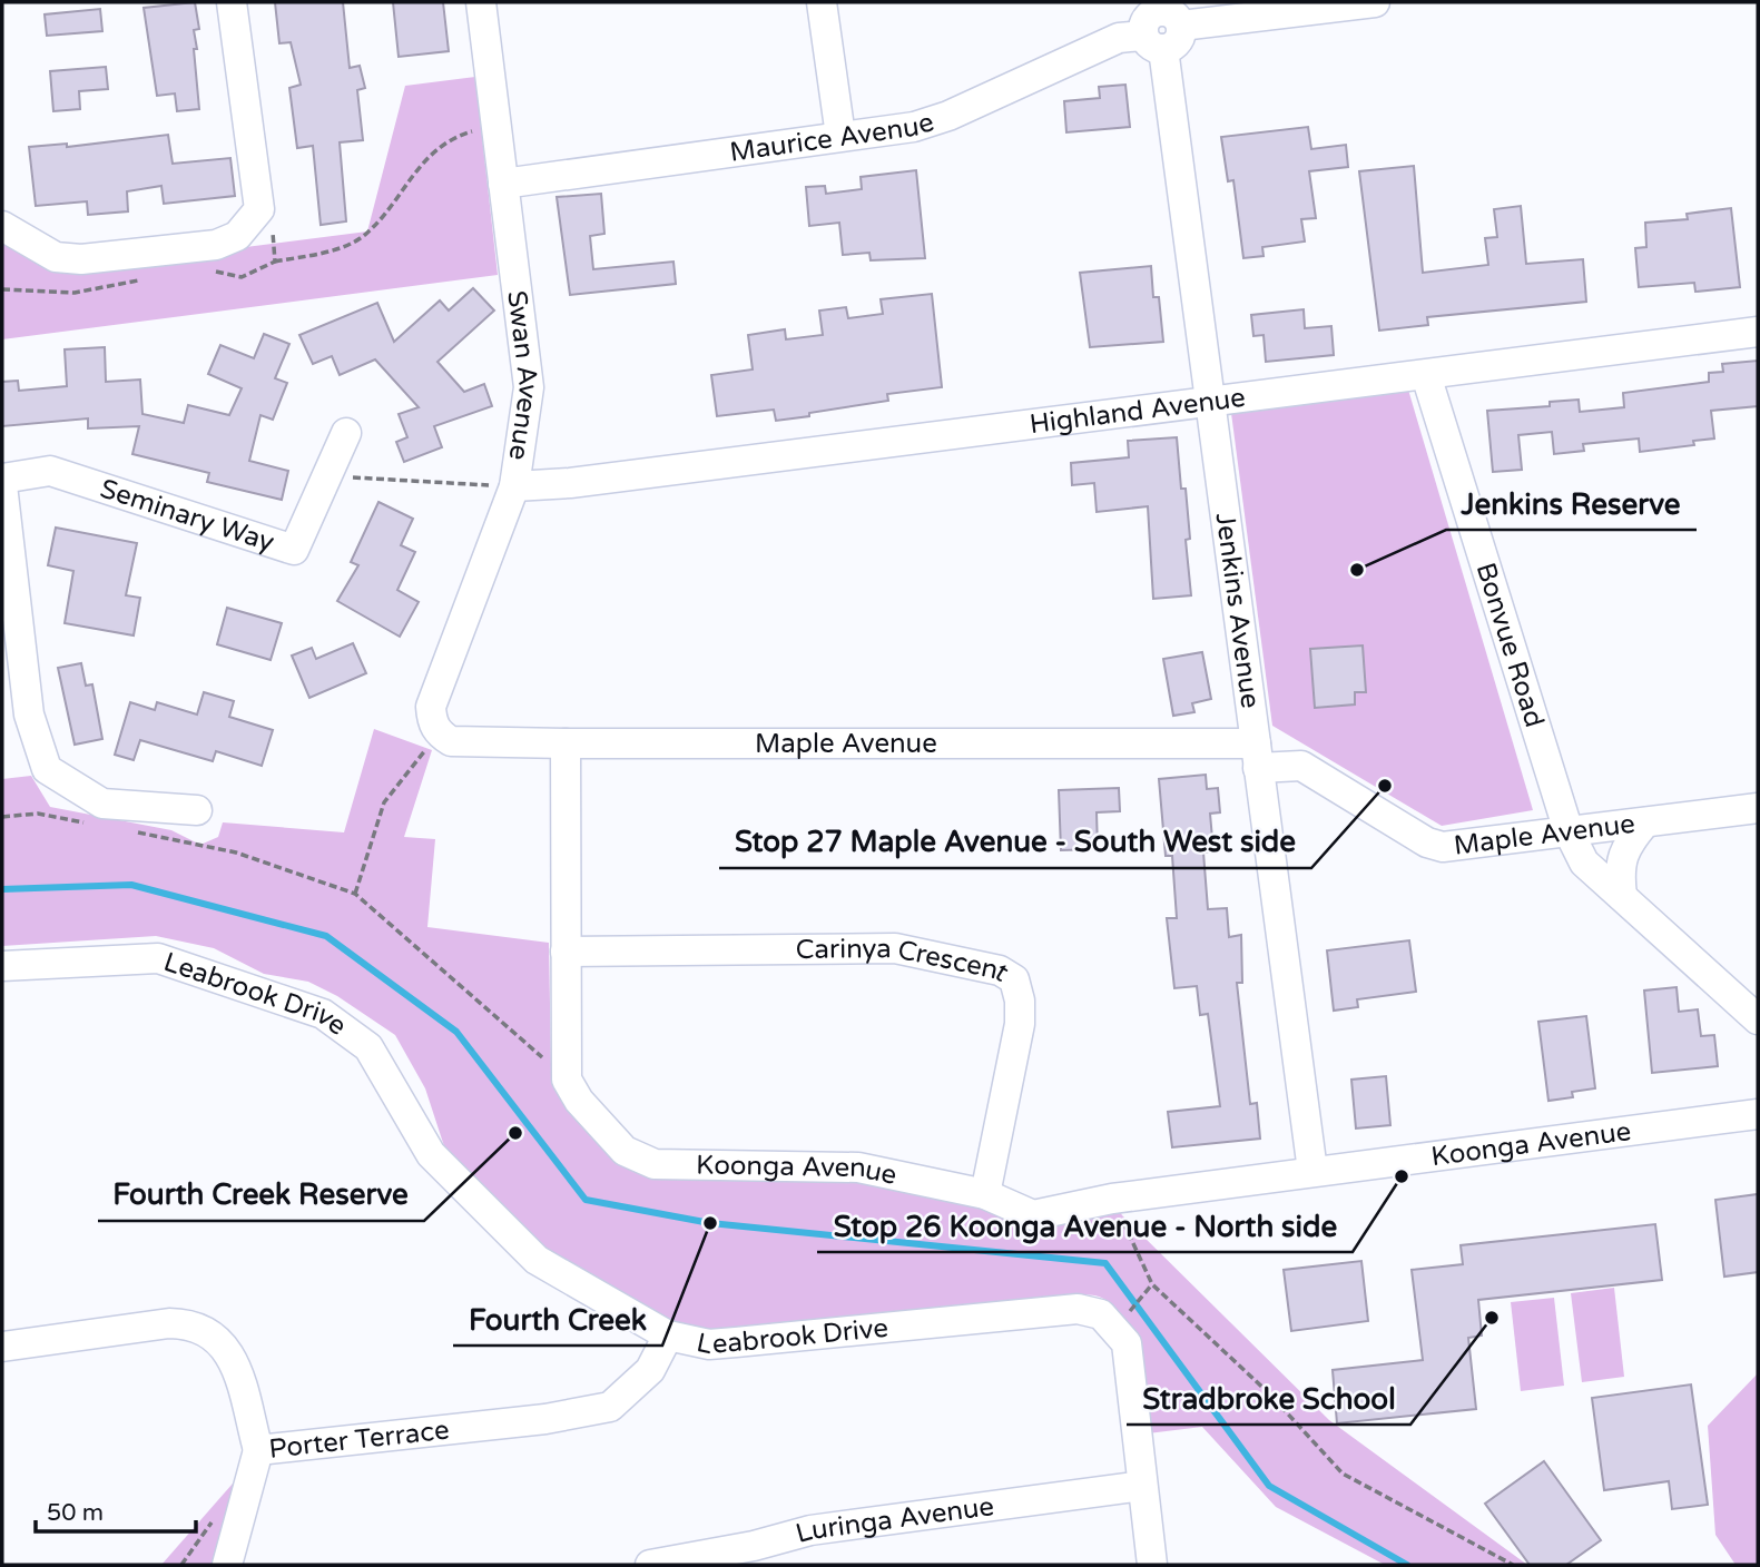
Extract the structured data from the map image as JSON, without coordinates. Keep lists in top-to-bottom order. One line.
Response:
{"streets":{"street":["Maurice Avenue","Swan Avenue","Highland Avenue","Seminary Way","Jenkins Avenue","Bonvue Road","Maple Avenue","Carinya Crescent","Leabrook Drive","Koonga Avenue","Porter Terrace","Luringa Avenue"]},"crossings":[["Maurice Avenue","Swan Avenue"],["Maurice Avenue","Jenkins Avenue"],["Swan Avenue","Highland Avenue"],["Swan Avenue","Maple Avenue"],["Highland Avenue","Jenkins Avenue"],["Highland Avenue","Bonvue Road"],["Jenkins Avenue","Maple Avenue"],["Jenkins Avenue","Koonga Avenue"],["Bonvue Road","Maple Avenue"],["Carinya Crescent","Koonga Avenue"],["Leabrook Drive","Porter Terrace"]],"places":["Jenkins Reserve","Stop 27 Maple Avenue - South West side","Fourth Creek Reserve","Stop 26 Koonga Avenue - North side","Fourth Creek","Stradbroke School"],"scale_bar":"50 m"}
